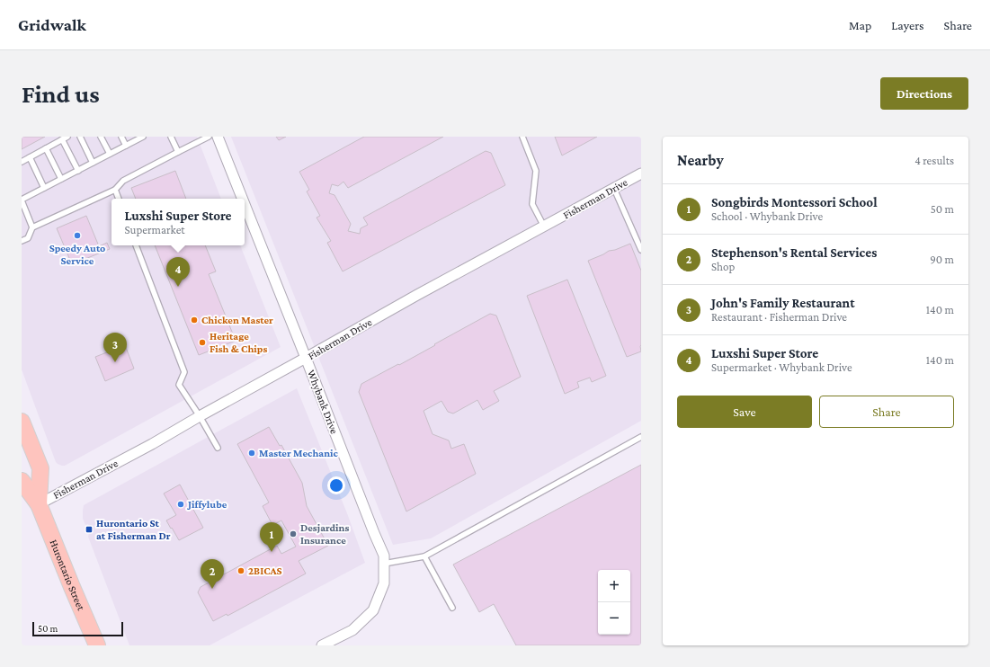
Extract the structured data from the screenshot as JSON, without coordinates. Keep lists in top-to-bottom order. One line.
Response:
{"streets":{"main road":["Hurontario Street"],"street":["Fisherman Drive","Whybank Drive"]},"crossings":[["Fisherman Drive","Whybank Drive"],["Fisherman Drive","Hurontario Street"]],"places":{"other":["Speedy Auto Service","Chicken Master","Heritage Fish & Chips","Master Mechanic","Jiffylube","Desjardins Insurance","2BICAS"],"transit":["Hurontario St at Fisherman Dr"]},"scale_bar":"50 m","page":{"header":"Gridwalk","nav":["Map","Layers","Share"],"buttons":["Directions",["Save","Share"]],"title":"Find us","heading":["Nearby","4 results"],"list":[{"mark":"1","name":"Songbirds Montessori School","note":"School · Whybank Drive","value":"50 m"},{"mark":"2","name":"Stephenson's Rental Services","note":"Shop","value":"90 m"},{"mark":"3","name":"John's Family Restaurant","note":"Restaurant · Fisherman Drive","value":"140 m"},{"mark":"4","name":"Luxshi Super Store","note":"Supermarket · Whybank Drive","value":"140 m"}],"popup":["Luxshi Super Store","Supermarket"],"pins":["4","3","1","2"],"map_buttons":["+","−"],"scale":"50 m"}}
